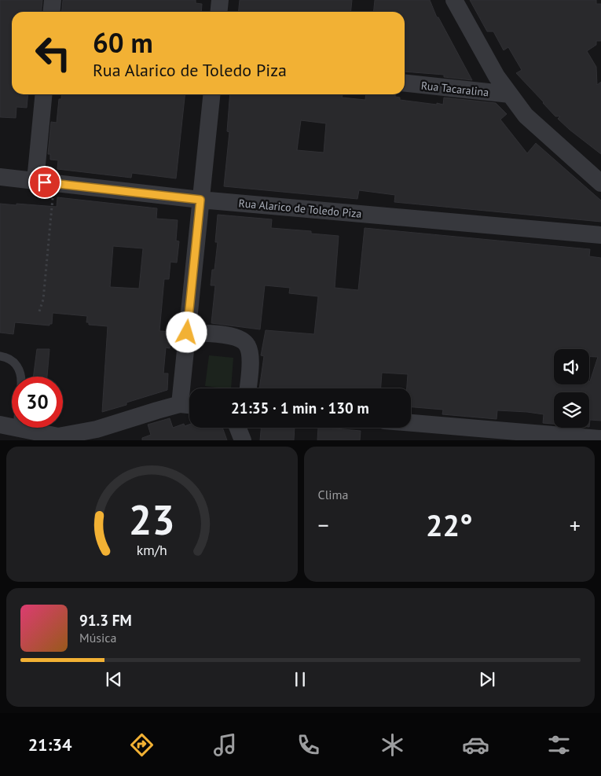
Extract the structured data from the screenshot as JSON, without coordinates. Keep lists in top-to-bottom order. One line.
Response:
{"streets":{"street":["Rua Tacaralina","Rua Alarico de Toledo Piza"]},"page":{"turn":["60 m","Rua Alarico de Toledo Piza"],"limit":"30","trip":"21:35 · 1 min · 130 m","tile":"Clima","heat":["−","22°","+"],"song":["91.3 FM","Música"],"tabs":"21:34","gauge":["23","km/h"]}}
